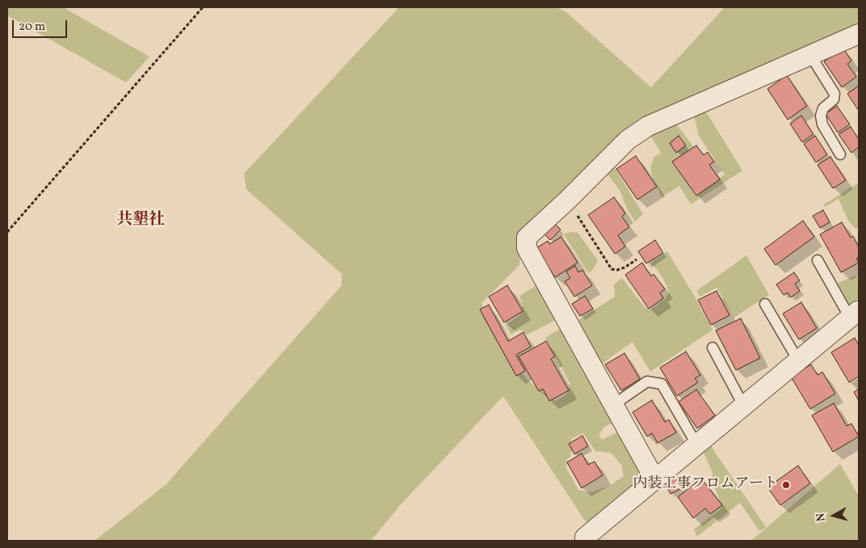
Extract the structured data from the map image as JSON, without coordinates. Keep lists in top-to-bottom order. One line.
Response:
{"districts":["共墾社"],"places":["内装工事フロムアート"],"scale_bar":"20 m","north":"left"}
